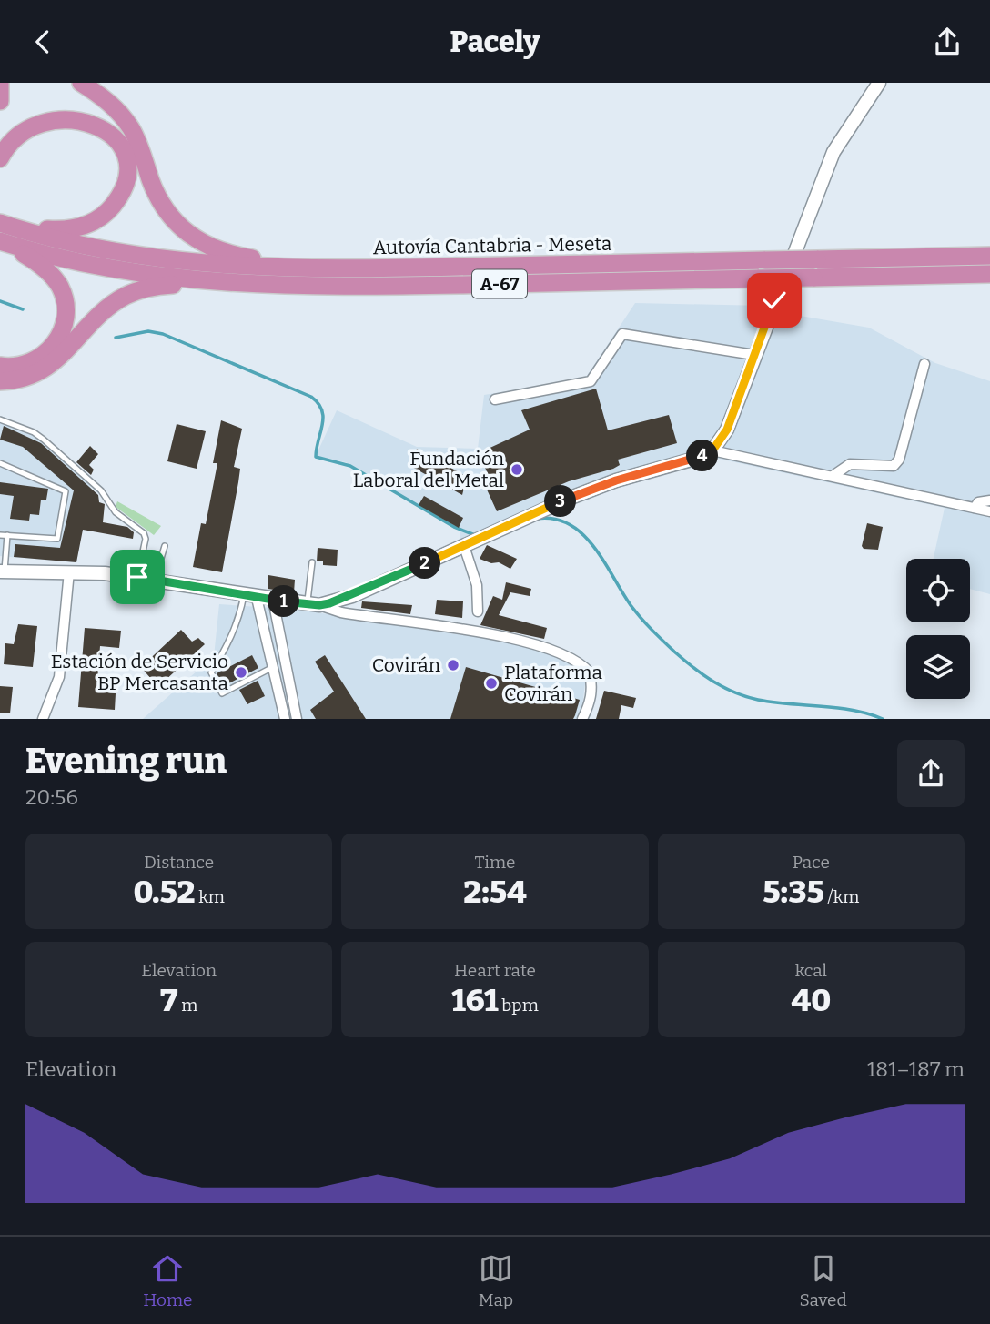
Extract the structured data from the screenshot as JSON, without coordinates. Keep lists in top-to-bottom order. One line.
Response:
{"streets":{"highway":["Autovía Cantabria - Meseta","A-67"]},"places":["Fundación Laboral del Metal","Covirán","Estación de Servicio BP Mercasanta","Plataforma Covirán"],"page":{"header":"Pacely","pins":["4","3","2","1"],"heading":["Evening run","20:56"],"stats":[["Distance","0.52 km"],["Time","2:54"],["Pace","5:35 /km"],["Elevation","7 m"],["Heart rate","161 bpm"],["kcal","40"]],"chart":["Elevation","181–187 m"],"tabs":["Home","Map","Saved"]}}
